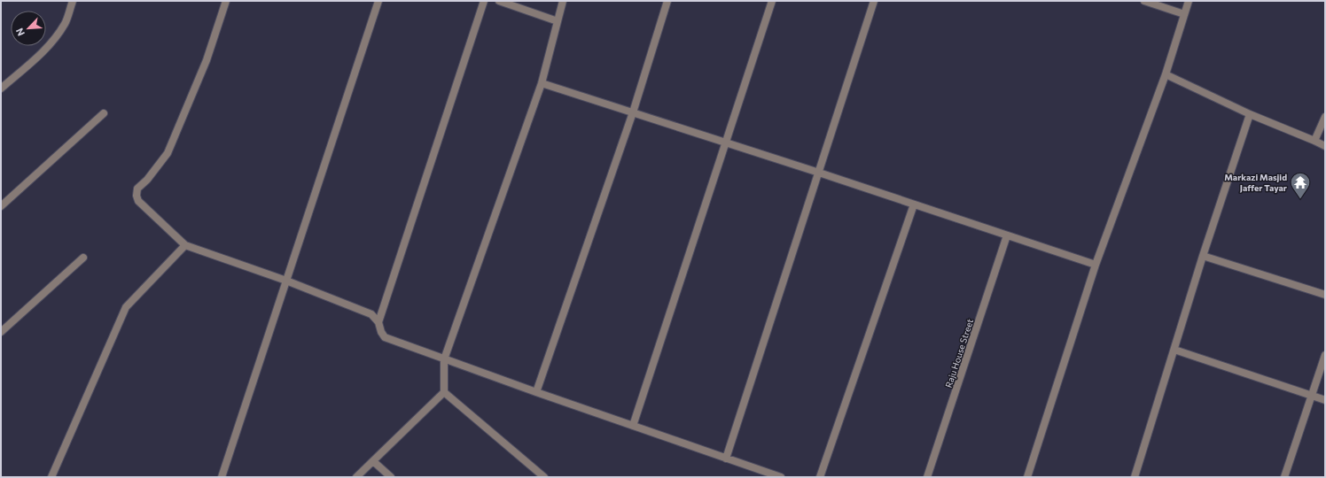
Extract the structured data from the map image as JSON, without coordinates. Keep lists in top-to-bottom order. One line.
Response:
{"streets":{"street":["Raju House Street"]},"places":{"temple":["Markazi Masjid Jaffer Tayar"]},"north":"bottom left"}
